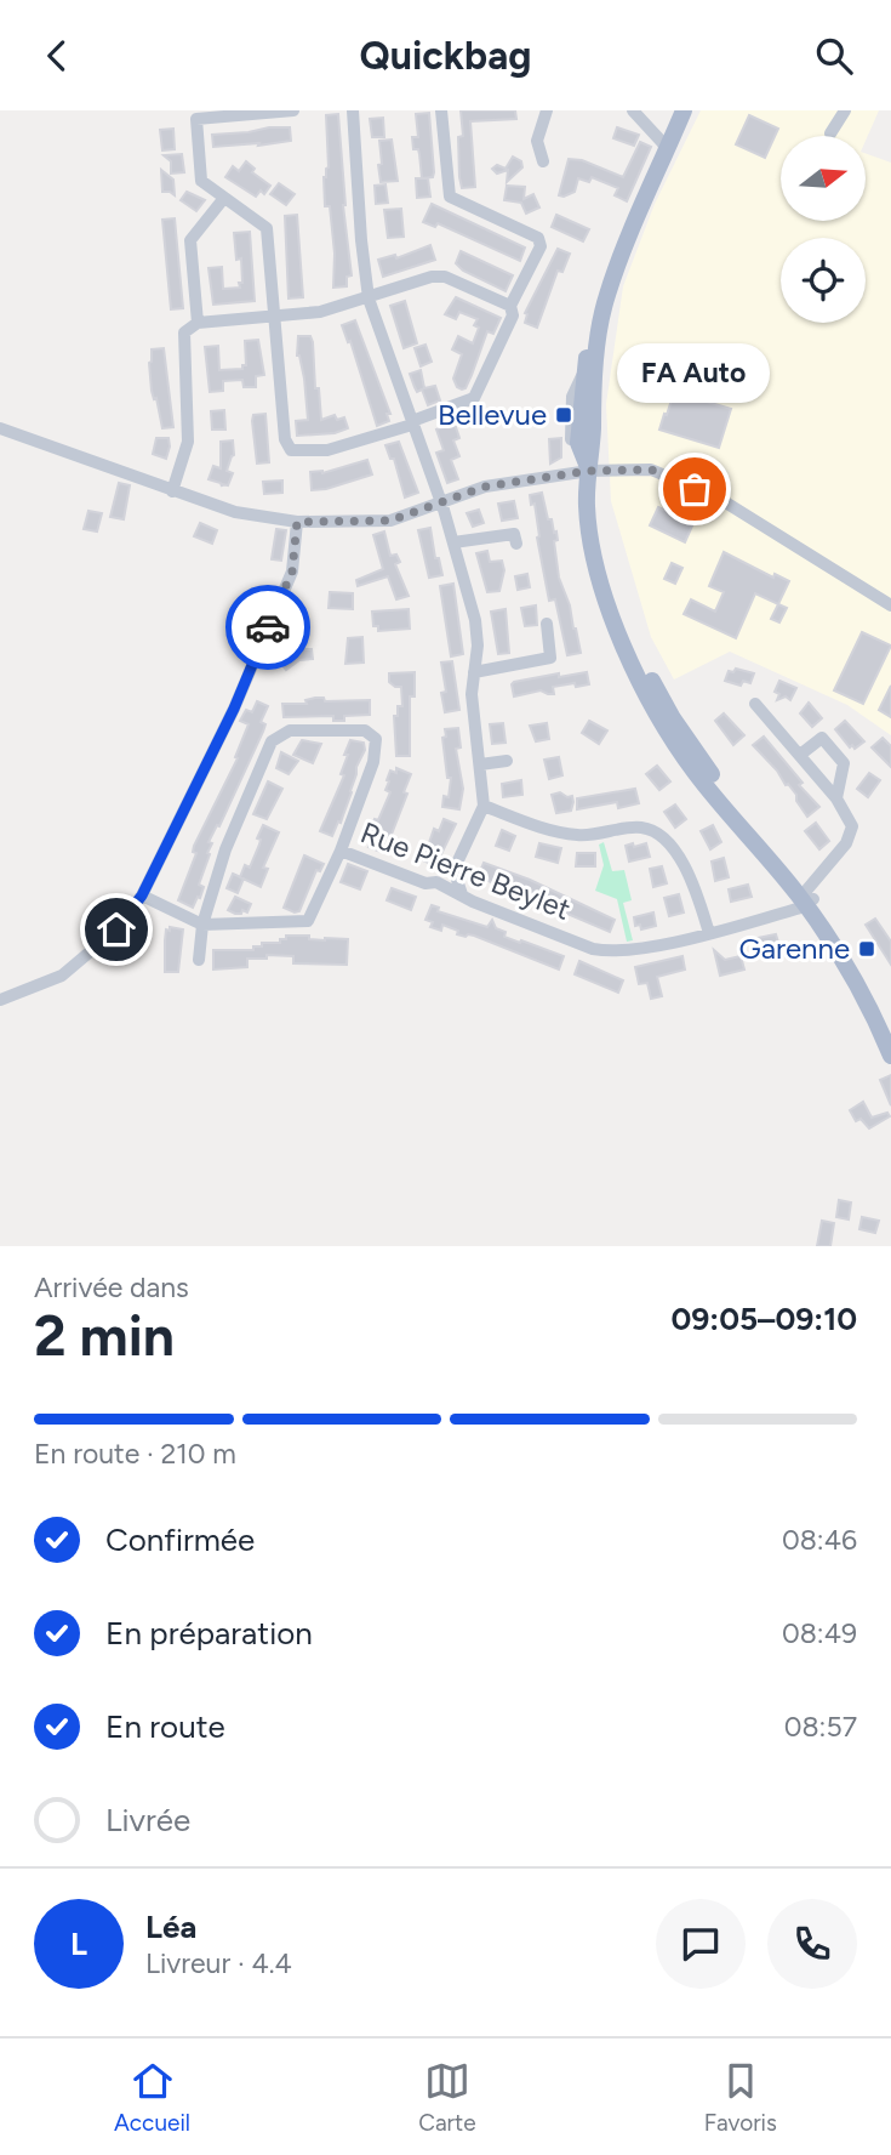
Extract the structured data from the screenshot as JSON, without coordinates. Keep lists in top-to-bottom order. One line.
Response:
{"streets":{"street":["Rue Pierre Beylet"]},"places":{"transit":["Bellevue","Garenne"],"other":["FA Auto"]},"north":"right","page":{"header":"Quickbag","bubble":"FA Auto","heading":["2 min","Arrivée dans","09:05–09:10"],"panel":["Léa","Livreur · 4.4"],"bar":"En route · 210 m","list":[["Confirmée","08:46"],["En préparation","08:49"],["En route","08:57"],"Livrée"],"round":"L","tabs":["Accueil","Carte","Favoris"]}}
